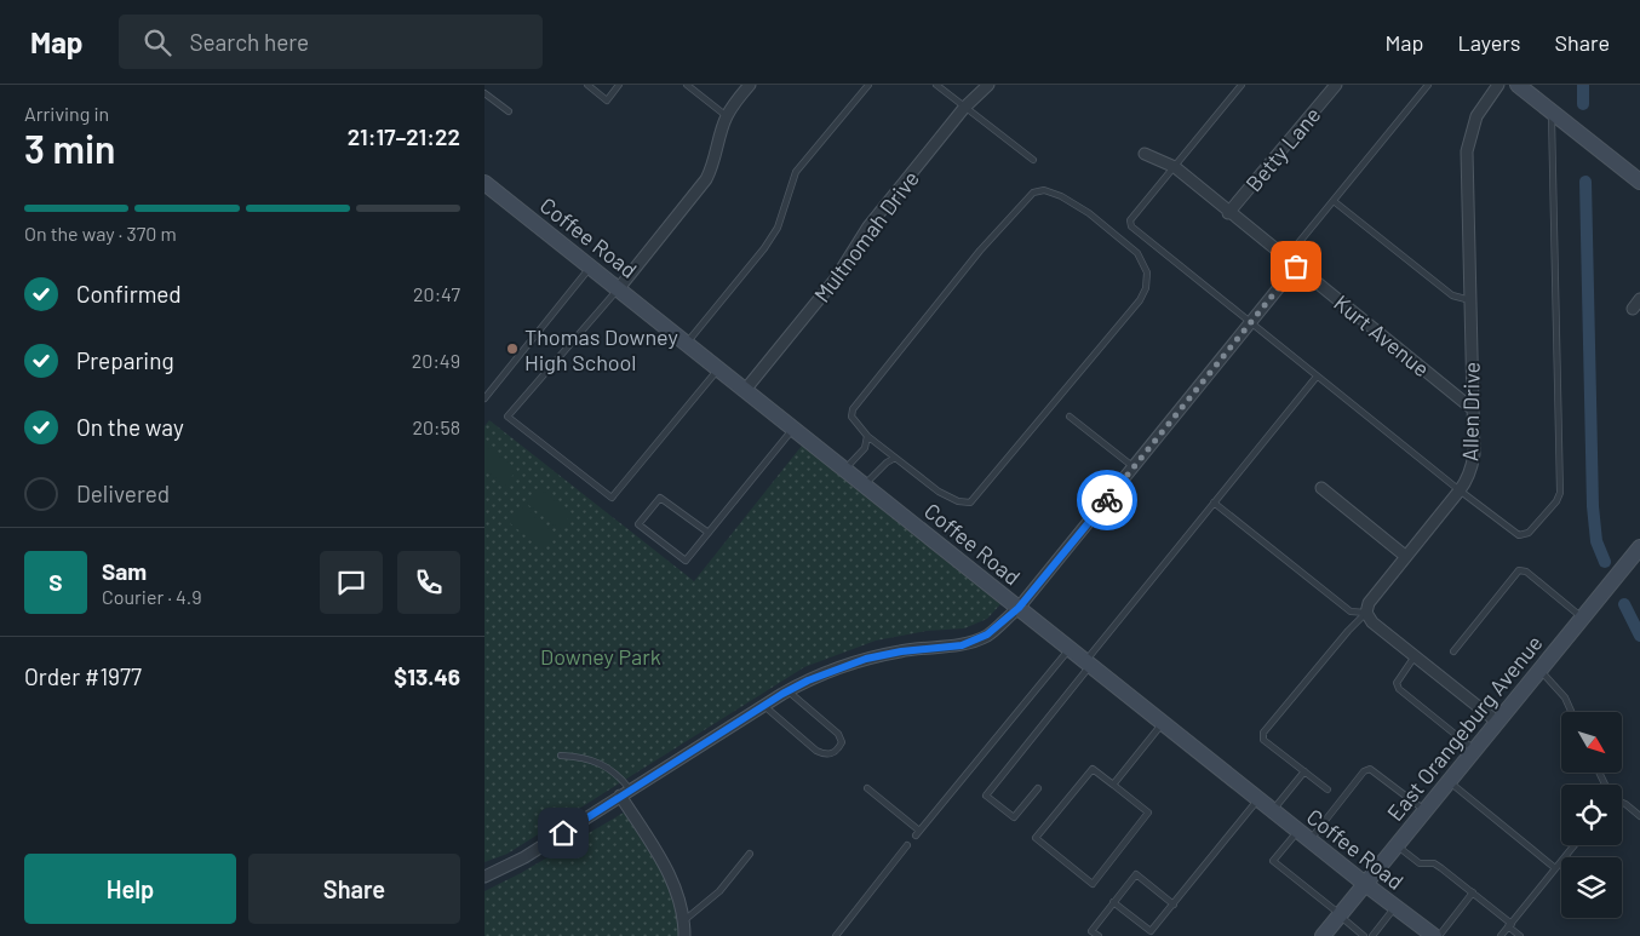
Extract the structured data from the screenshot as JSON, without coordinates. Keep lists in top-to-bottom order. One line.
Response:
{"streets":{"main road":["Coffee Road","East Orangeburg Avenue"],"street":["Betty Lane","Multnomah Drive","Kurt Avenue","Allen Drive"]},"crossings":[["Betty Lane","Kurt Avenue"],["Multnomah Drive","Coffee Road"],["Coffee Road","East Orangeburg Avenue"],["Kurt Avenue","Allen Drive"]],"parks":["Downey Park"],"places":["Thomas Downey High School"],"north":"bottom right","page":{"header":"Map","search":"Search here","nav":["Map","Layers","Share"],"heading":["3 min","Arriving in","21:17–21:22"],"panel":["Sam","Courier · 4.9","Order #1977","$13.46"],"bar":"On the way · 370 m","list":[["Confirmed","20:47"],["Preparing","20:49"],["On the way","20:58"],"Delivered"],"round":"S","buttons":["Help","Share"]}}
